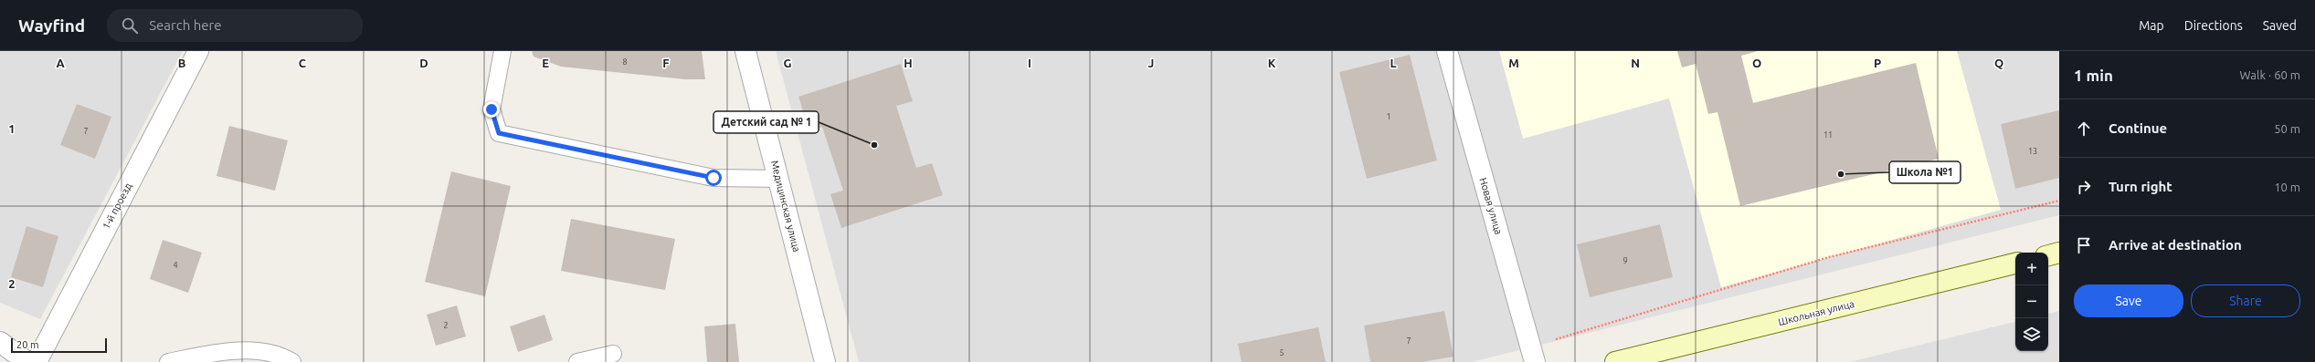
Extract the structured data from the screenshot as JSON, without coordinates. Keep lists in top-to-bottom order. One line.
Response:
{"streets":{"street":["1-й проезд","Медицинская улица","Новая улица","Школьная улица"]},"places":["Детский сад № 1","Школа №1"],"house_numbers":["8","1","7","11","13","9","4","2","7","5"],"scale_bar":"20 m","page":{"header":"Wayfind","search":"Search here","nav":["Map","Directions","Saved"],"heading":["1 min","Walk · 60 m"],"list":[["Continue","50 m"],["Turn right","10 m"],"Arrive at destination"],"map_buttons":["+","−"],"buttons":["Save","Share"],"scale":"20 m"},"grid":{"columns":["A","B","C","D","E","F","G","H","I","J","K","L","M","N","O","P","Q"],"rows":["1","2"]}}
